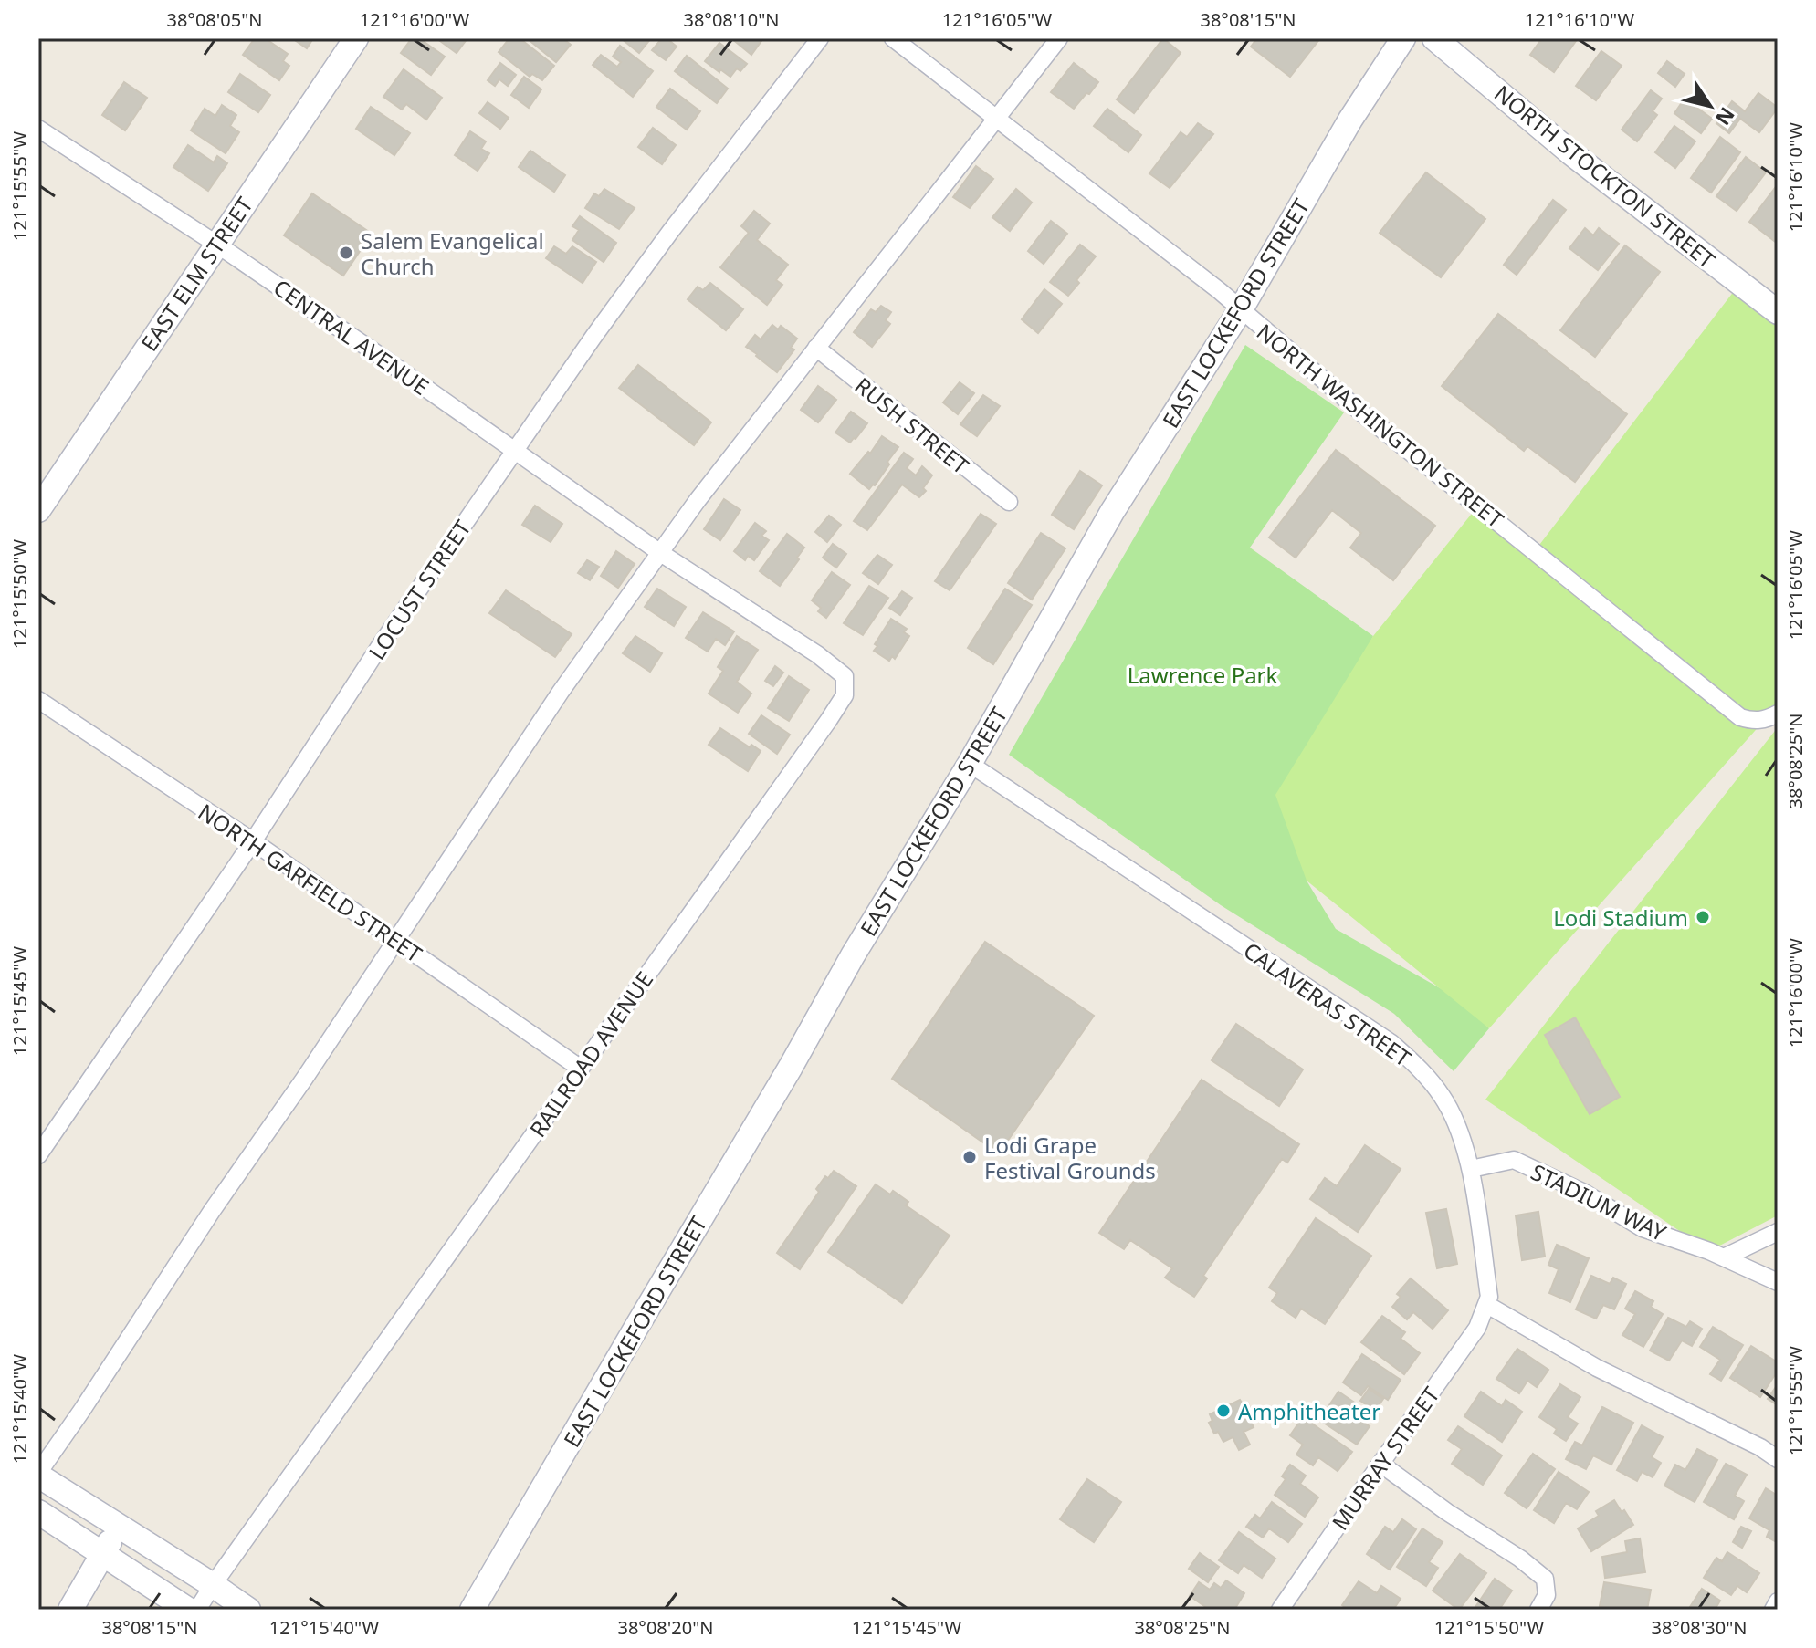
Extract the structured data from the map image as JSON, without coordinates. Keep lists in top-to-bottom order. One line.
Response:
{"streets":{"street":["NORTH STOCKTON STREET","EAST ELM STREET","EAST LOCKEFORD STREET","CENTRAL AVENUE","RUSH STREET","NORTH WASHINGTON STREET","LOCUST STREET","NORTH GARFIELD STREET","CALAVERAS STREET","RAILROAD AVENUE","STADIUM WAY","MURRAY STREET"]},"crossings":[["EAST ELM STREET","CENTRAL AVENUE"],["EAST LOCKEFORD STREET","NORTH WASHINGTON STREET"],["EAST LOCKEFORD STREET","CALAVERAS STREET"],["CENTRAL AVENUE","LOCUST STREET"],["CENTRAL AVENUE","RAILROAD AVENUE"],["LOCUST STREET","NORTH GARFIELD STREET"],["NORTH GARFIELD STREET","RAILROAD AVENUE"],["CALAVERAS STREET","STADIUM WAY"],["CALAVERAS STREET","MURRAY STREET"]],"parks":["Lawrence Park"],"places":["Salem Evangelical Church","Lodi Stadium","Lodi Grape Festival Grounds","Amphitheater"],"north":"bottom right","coordinates":["38°08'05\"N","121°16'00\"W","38°08'10\"N","121°16'05\"W","38°08'15\"N","121°16'10\"W","121°15'55\"W","121°15'50\"W","38°08'25\"N","121°15'45\"W","121°15'40\"W","38°08'20\"N","38°08'30\"N"]}
